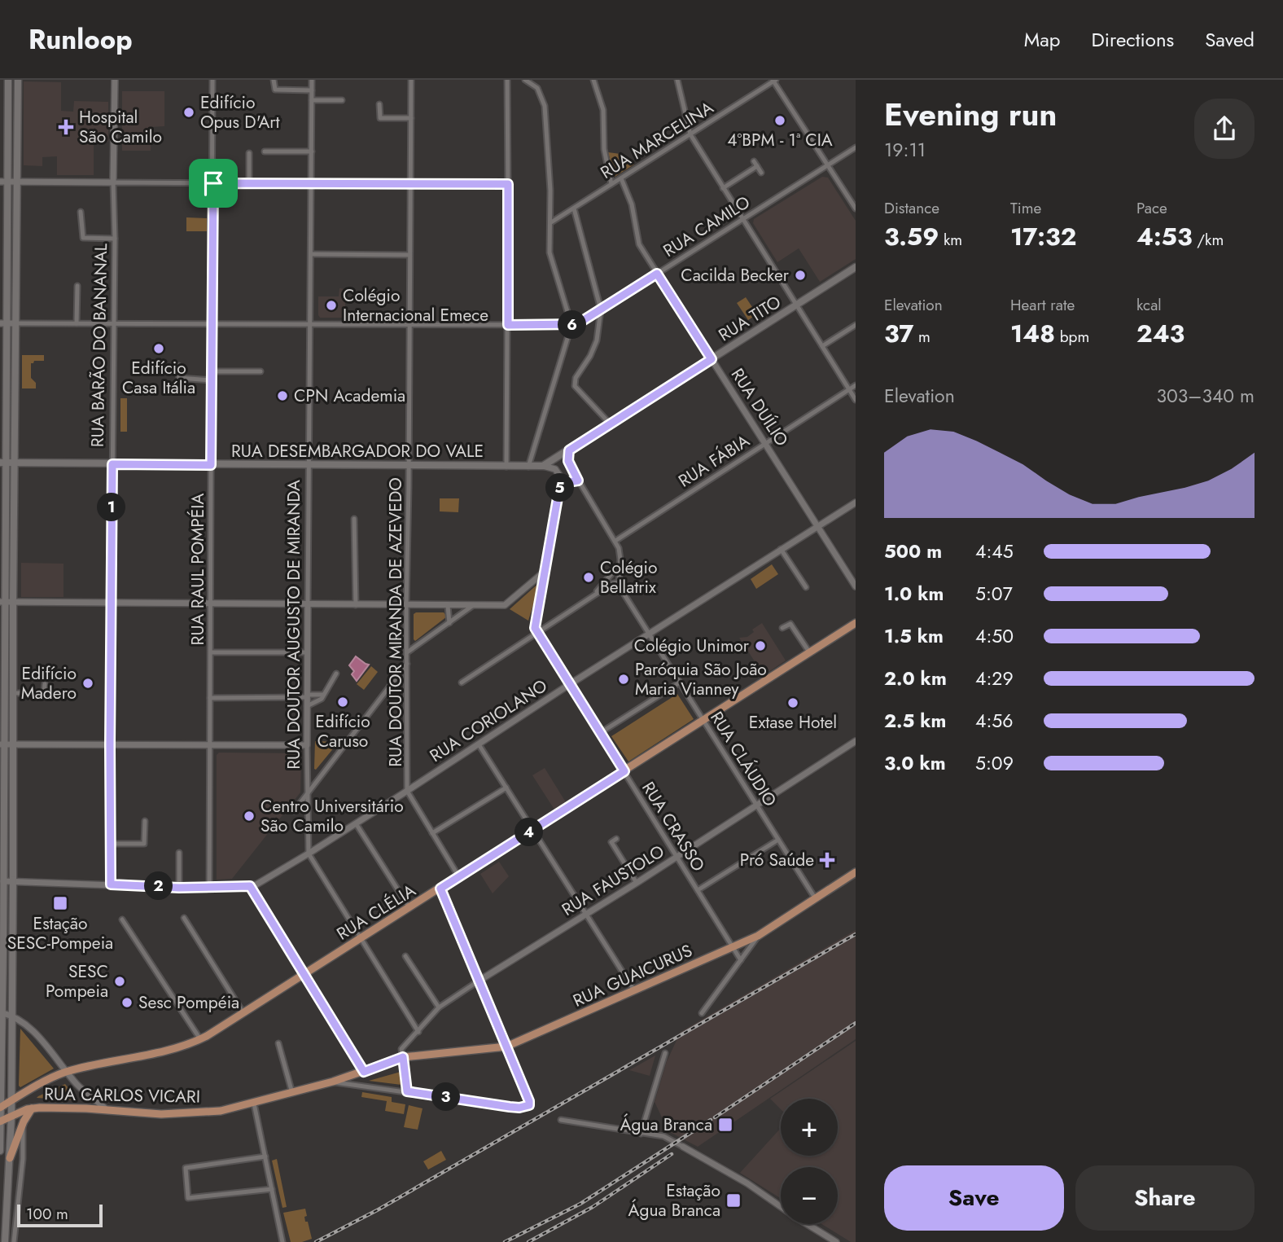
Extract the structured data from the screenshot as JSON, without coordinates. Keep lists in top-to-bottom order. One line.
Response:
{"streets":{"main road":["RUA TITO","RUA DESEMBARGADOR DO VALE","RUA CLÉLIA","RUA GUAICURUS","RUA CARLOS VICARI"],"street":["RUA MARCELINA","RUA CAMILO","RUA BARÃO DO BANANAL","RUA DUÍLIO","RUA FÁBIA","RUA RAUL POMPÉIA","RUA DOUTOR MIRANDA DE AZEVEDO","RUA DOUTOR AUGUSTO DE MIRANDA","RUA CORIOLANO","RUA CLÁUDIO","RUA CRASSO","RUA FAUSTOLO"]},"crossings":[["RUA MARCELINA","RUA DUÍLIO"],["RUA CAMILO","RUA DUÍLIO"],["RUA TITO","RUA DUÍLIO"],["RUA TITO","RUA DESEMBARGADOR DO VALE"],["RUA BARÃO DO BANANAL","RUA DESEMBARGADOR DO VALE"],["RUA DUÍLIO","RUA FÁBIA"],["RUA DUÍLIO","RUA CORIOLANO"],["RUA DESEMBARGADOR DO VALE","RUA RAUL POMPÉIA"],["RUA DESEMBARGADOR DO VALE","RUA DOUTOR MIRANDA DE AZEVEDO"],["RUA DESEMBARGADOR DO VALE","RUA DOUTOR AUGUSTO DE MIRANDA"],["RUA DOUTOR MIRANDA DE AZEVEDO","RUA CORIOLANO"],["RUA DOUTOR MIRANDA DE AZEVEDO","RUA CLÉLIA"],["RUA DOUTOR AUGUSTO DE MIRANDA","RUA CORIOLANO"],["RUA DOUTOR AUGUSTO DE MIRANDA","RUA FAUSTOLO"],["RUA DOUTOR AUGUSTO DE MIRANDA","RUA CLÉLIA"],["RUA CORIOLANO","RUA CLÁUDIO"],["RUA CORIOLANO","RUA CRASSO"],["RUA CLÁUDIO","RUA FAUSTOLO"],["RUA CLÁUDIO","RUA CLÉLIA"],["RUA CLÁUDIO","RUA GUAICURUS"],["RUA CRASSO","RUA FAUSTOLO"],["RUA CRASSO","RUA CLÉLIA"],["RUA CRASSO","RUA GUAICURUS"],["RUA FAUSTOLO","RUA GUAICURUS"],["RUA GUAICURUS","RUA CARLOS VICARI"]],"places":{"other":["Edifício Opus D'Art","4ºBPM - 1ª CIA","Cacilda Becker","Colégio Internacional Emece","Edifício Casa Itália","CPN Academia","Colégio Bellatrix","Colégio Unimor","Paróquia São João Maria Vianney","Edifício Madero","Edifício Caruso","Extase Hotel","Centro Universitário São Camilo","SESC Pompeia","Sesc Pompéia"],"health":["Hospital São Camilo","Pró Saúde"],"transit":["Estação SESC-Pompeia","Água Branca","Estação Água Branca"]},"scale_bar":"100 m","page":{"header":"Runloop","nav":["Map","Directions","Saved"],"heading":["Evening run","19:11"],"stats":[["Distance","3.59 km"],["Time","17:32"],["Pace","4:53 /km"],["Elevation","37 m"],["Heart rate","148 bpm"],["kcal","243"]],"pins":["6","5","1","4","2","3"],"chart":["Elevation","303–340 m"],"list":[{"name":"500 m","note":"4:45"},{"name":"1.0 km","note":"5:07"},{"name":"1.5 km","note":"4:50"},{"name":"2.0 km","note":"4:29"},{"name":"2.5 km","note":"4:56"},{"name":"3.0 km","note":"5:09"}],"map_buttons":["+","−"],"buttons":["Save","Share"],"scale":"100 m"}}
